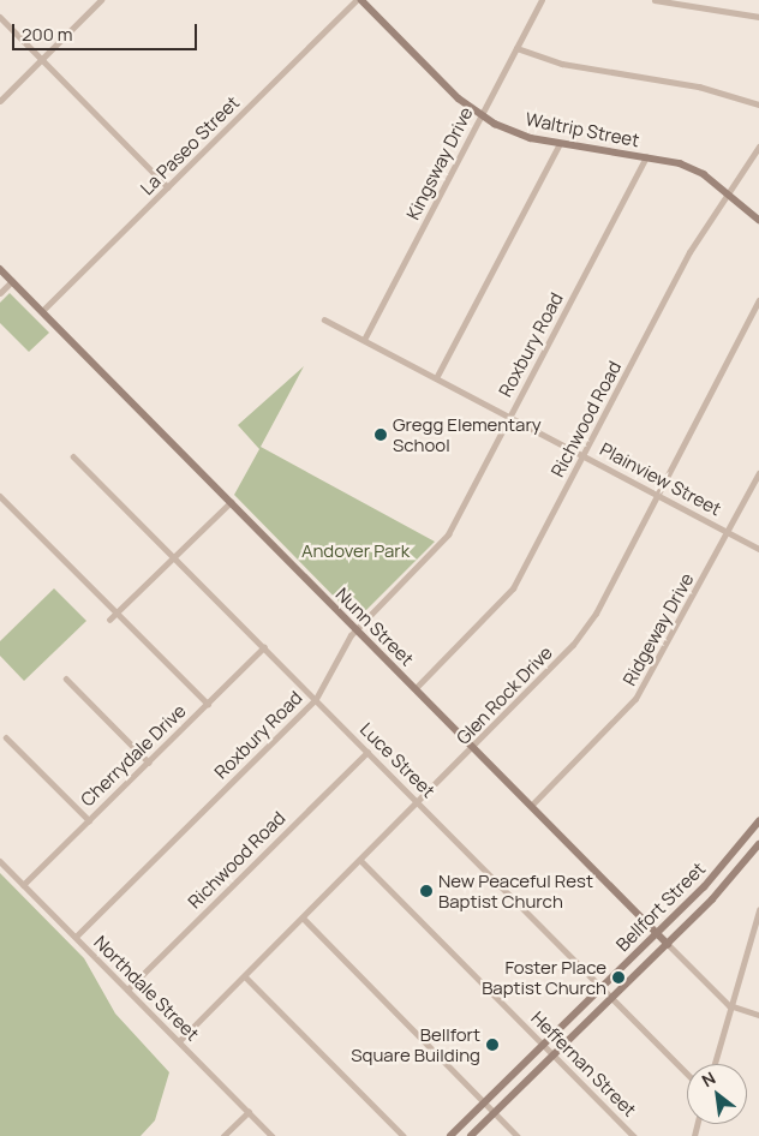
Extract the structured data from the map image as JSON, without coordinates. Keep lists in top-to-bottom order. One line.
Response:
{"streets":{"street":["Waltrip Street","La Paseo Street","Kingsway Drive","Roxbury Road","Richwood Road","Plainview Street","Nunn Street","Ridgeway Drive","Glen Rock Drive","Cherrydale Drive","Luce Street","Bellfort Street","Northdale Street","Heffernan Street"]},"crossings":[["Waltrip Street","La Paseo Street"],["Waltrip Street","Kingsway Drive"],["Waltrip Street","Roxbury Road"],["Waltrip Street","Richwood Road"],["La Paseo Street","Nunn Street"],["Kingsway Drive","Plainview Street"],["Roxbury Road","Plainview Street"],["Roxbury Road","Nunn Street"],["Roxbury Road","Luce Street"],["Roxbury Road","Northdale Street"],["Richwood Road","Plainview Street"],["Richwood Road","Nunn Street"],["Richwood Road","Luce Street"],["Richwood Road","Northdale Street"],["Plainview Street","Ridgeway Drive"],["Plainview Street","Glen Rock Drive"],["Nunn Street","Ridgeway Drive"],["Nunn Street","Glen Rock Drive"],["Nunn Street","Bellfort Street"],["Glen Rock Drive","Luce Street"],["Glen Rock Drive","Northdale Street"],["Glen Rock Drive","Heffernan Street"],["Cherrydale Drive","Luce Street"],["Cherrydale Drive","Northdale Street"],["Luce Street","Bellfort Street"],["Bellfort Street","Heffernan Street"]],"parks":["Andover Park"],"places":["Gregg Elementary School","New Peaceful Rest Baptist Church","Foster Place Baptist Church","Bellfort Square Building"],"scale_bar":"200 m","north":"top left"}
